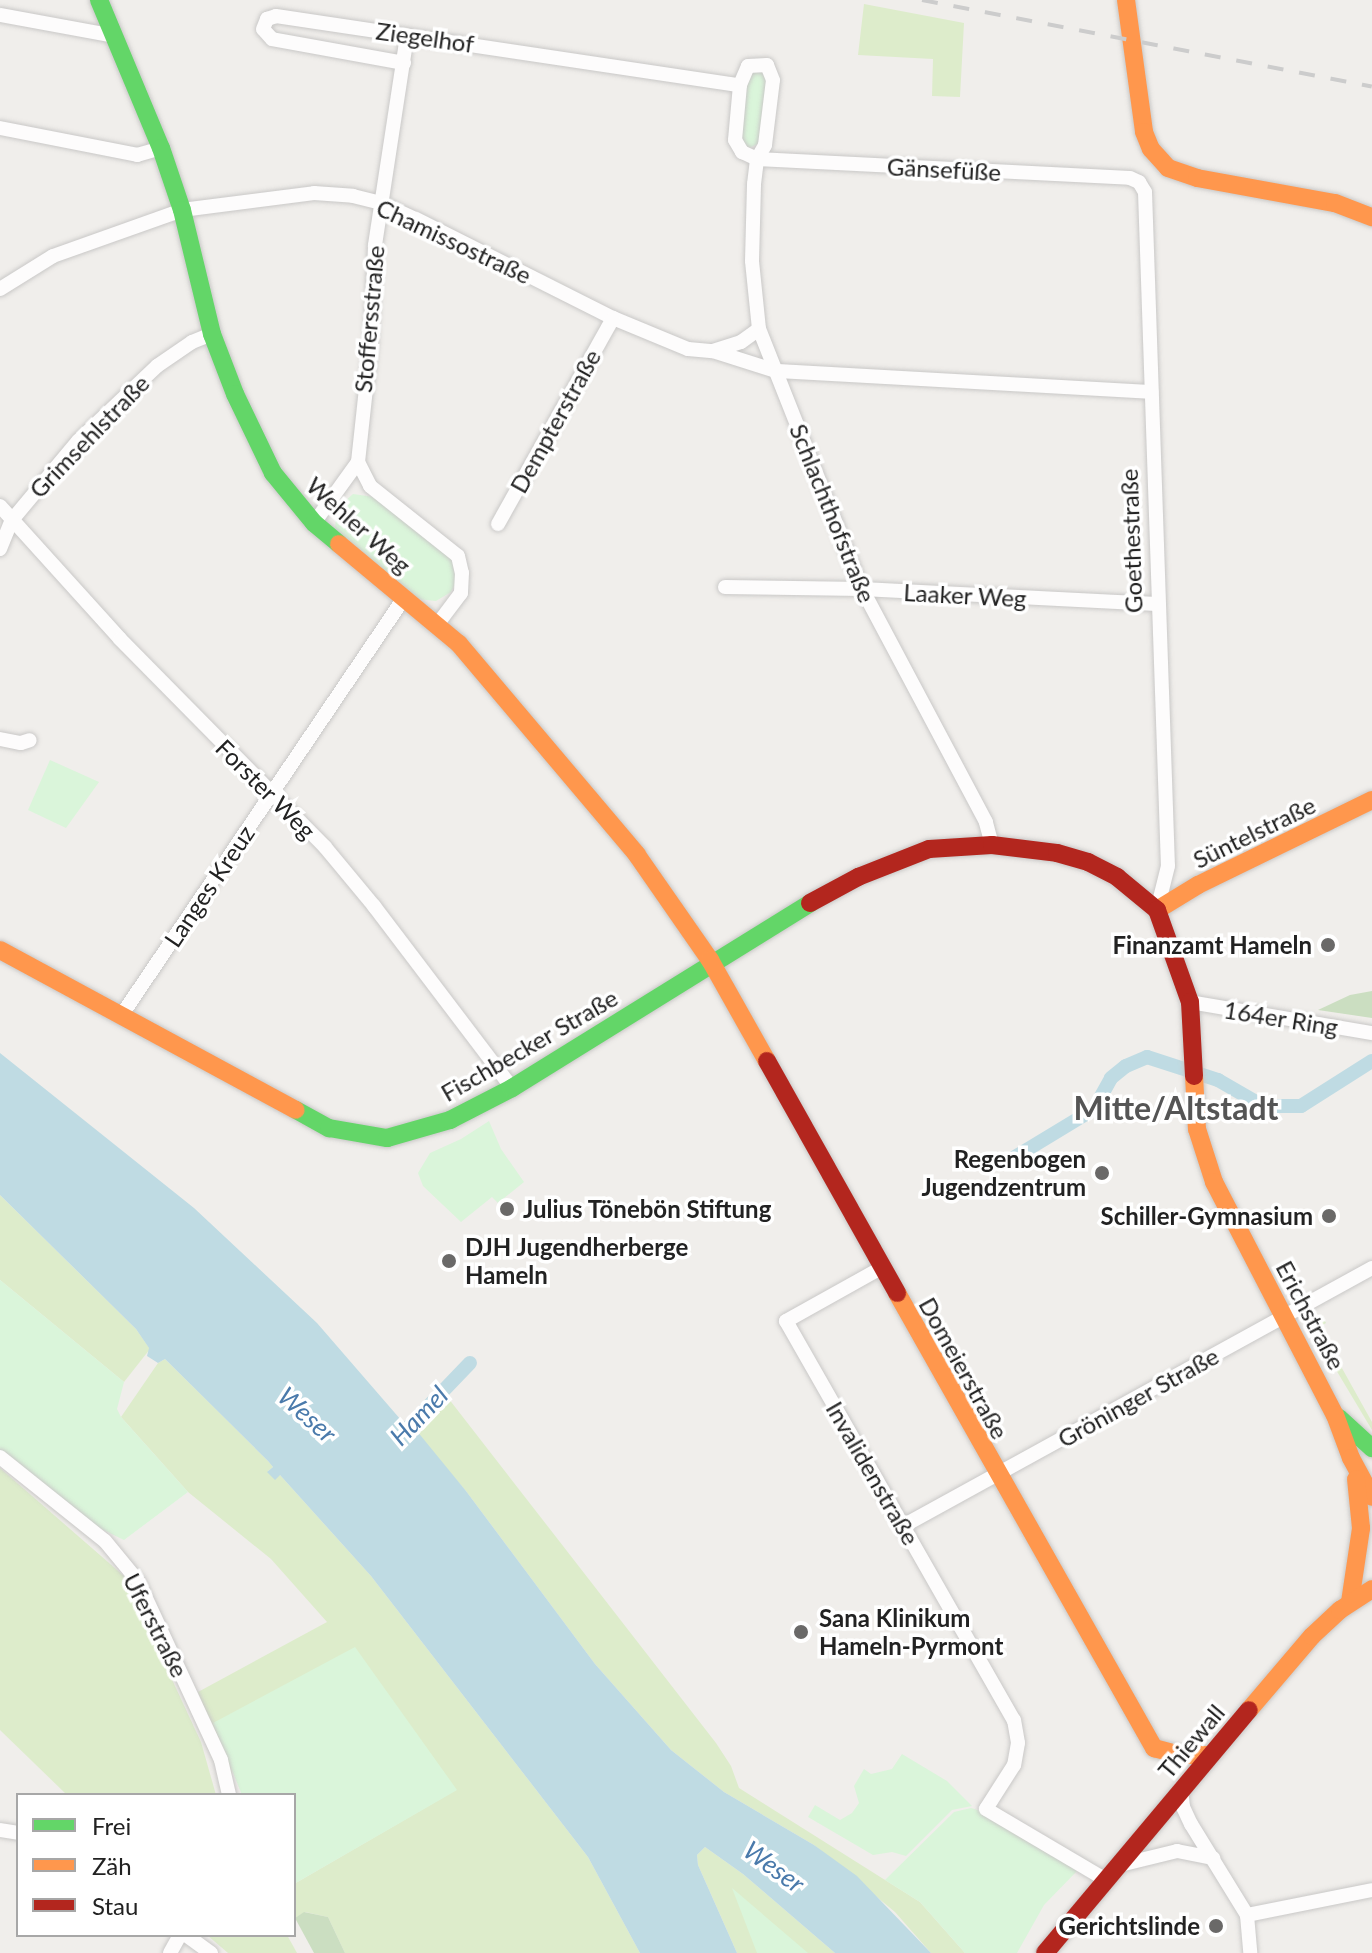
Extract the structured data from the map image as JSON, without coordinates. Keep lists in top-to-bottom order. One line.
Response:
{"streets":{"main road":["Wehler Weg","Süntelstraße","Fischbecker Straße","Erichstraße","Domeierstraße","Thiewall"],"street":["Ziegelhof","Gänsefüße","Chamissostraße","Stoffersstraße","Dempterstraße","Grimsehlstraße","Schlachthofstraße","Goethestraße","Laaker Weg","Forster Weg","Langes Kreuz","164er Ring","Gröninger Straße","Invalidenstraße","Uferstraße"]},"crossings":[["Ziegelhof","Stoffersstraße"],["Gänsefüße","Schlachthofstraße"],["Gänsefüße","Goethestraße"],["Chamissostraße","Stoffersstraße"],["Chamissostraße","Dempterstraße"],["Chamissostraße","Schlachthofstraße"],["Chamissostraße","Wehler Weg"],["Chamissostraße","Goethestraße"],["Grimsehlstraße","Wehler Weg"],["Grimsehlstraße","Forster Weg"],["Schlachthofstraße","Laaker Weg"],["Schlachthofstraße","Fischbecker Straße"],["Wehler Weg","Langes Kreuz"],["Wehler Weg","Fischbecker Straße"],["Wehler Weg","Domeierstraße"],["Goethestraße","Laaker Weg"],["Goethestraße","Süntelstraße"],["Goethestraße","Fischbecker Straße"],["Goethestraße","Erichstraße"],["Forster Weg","Langes Kreuz"],["Forster Weg","Fischbecker Straße"],["Süntelstraße","Fischbecker Straße"],["Süntelstraße","Erichstraße"],["Langes Kreuz","Fischbecker Straße"],["164er Ring","Erichstraße"],["Fischbecker Straße","Erichstraße"],["Fischbecker Straße","Domeierstraße"],["Erichstraße","Gröninger Straße"],["Domeierstraße","Gröninger Straße"],["Domeierstraße","Invalidenstraße"],["Domeierstraße","Thiewall"],["Gröninger Straße","Invalidenstraße"],["Invalidenstraße","Thiewall"]],"districts":["Mitte/Altstadt"],"water":["Weser","Hamel"],"places":["Finanzamt Hameln","Regenbogen Jugendzentrum","Julius Tönebön Stiftung","Schiller-Gymnasium","DJH Jugendherberge Hameln","Sana Klinikum Hameln-Pyrmont","Gerichtslinde"],"legend":["Frei","Zäh","Stau"]}
